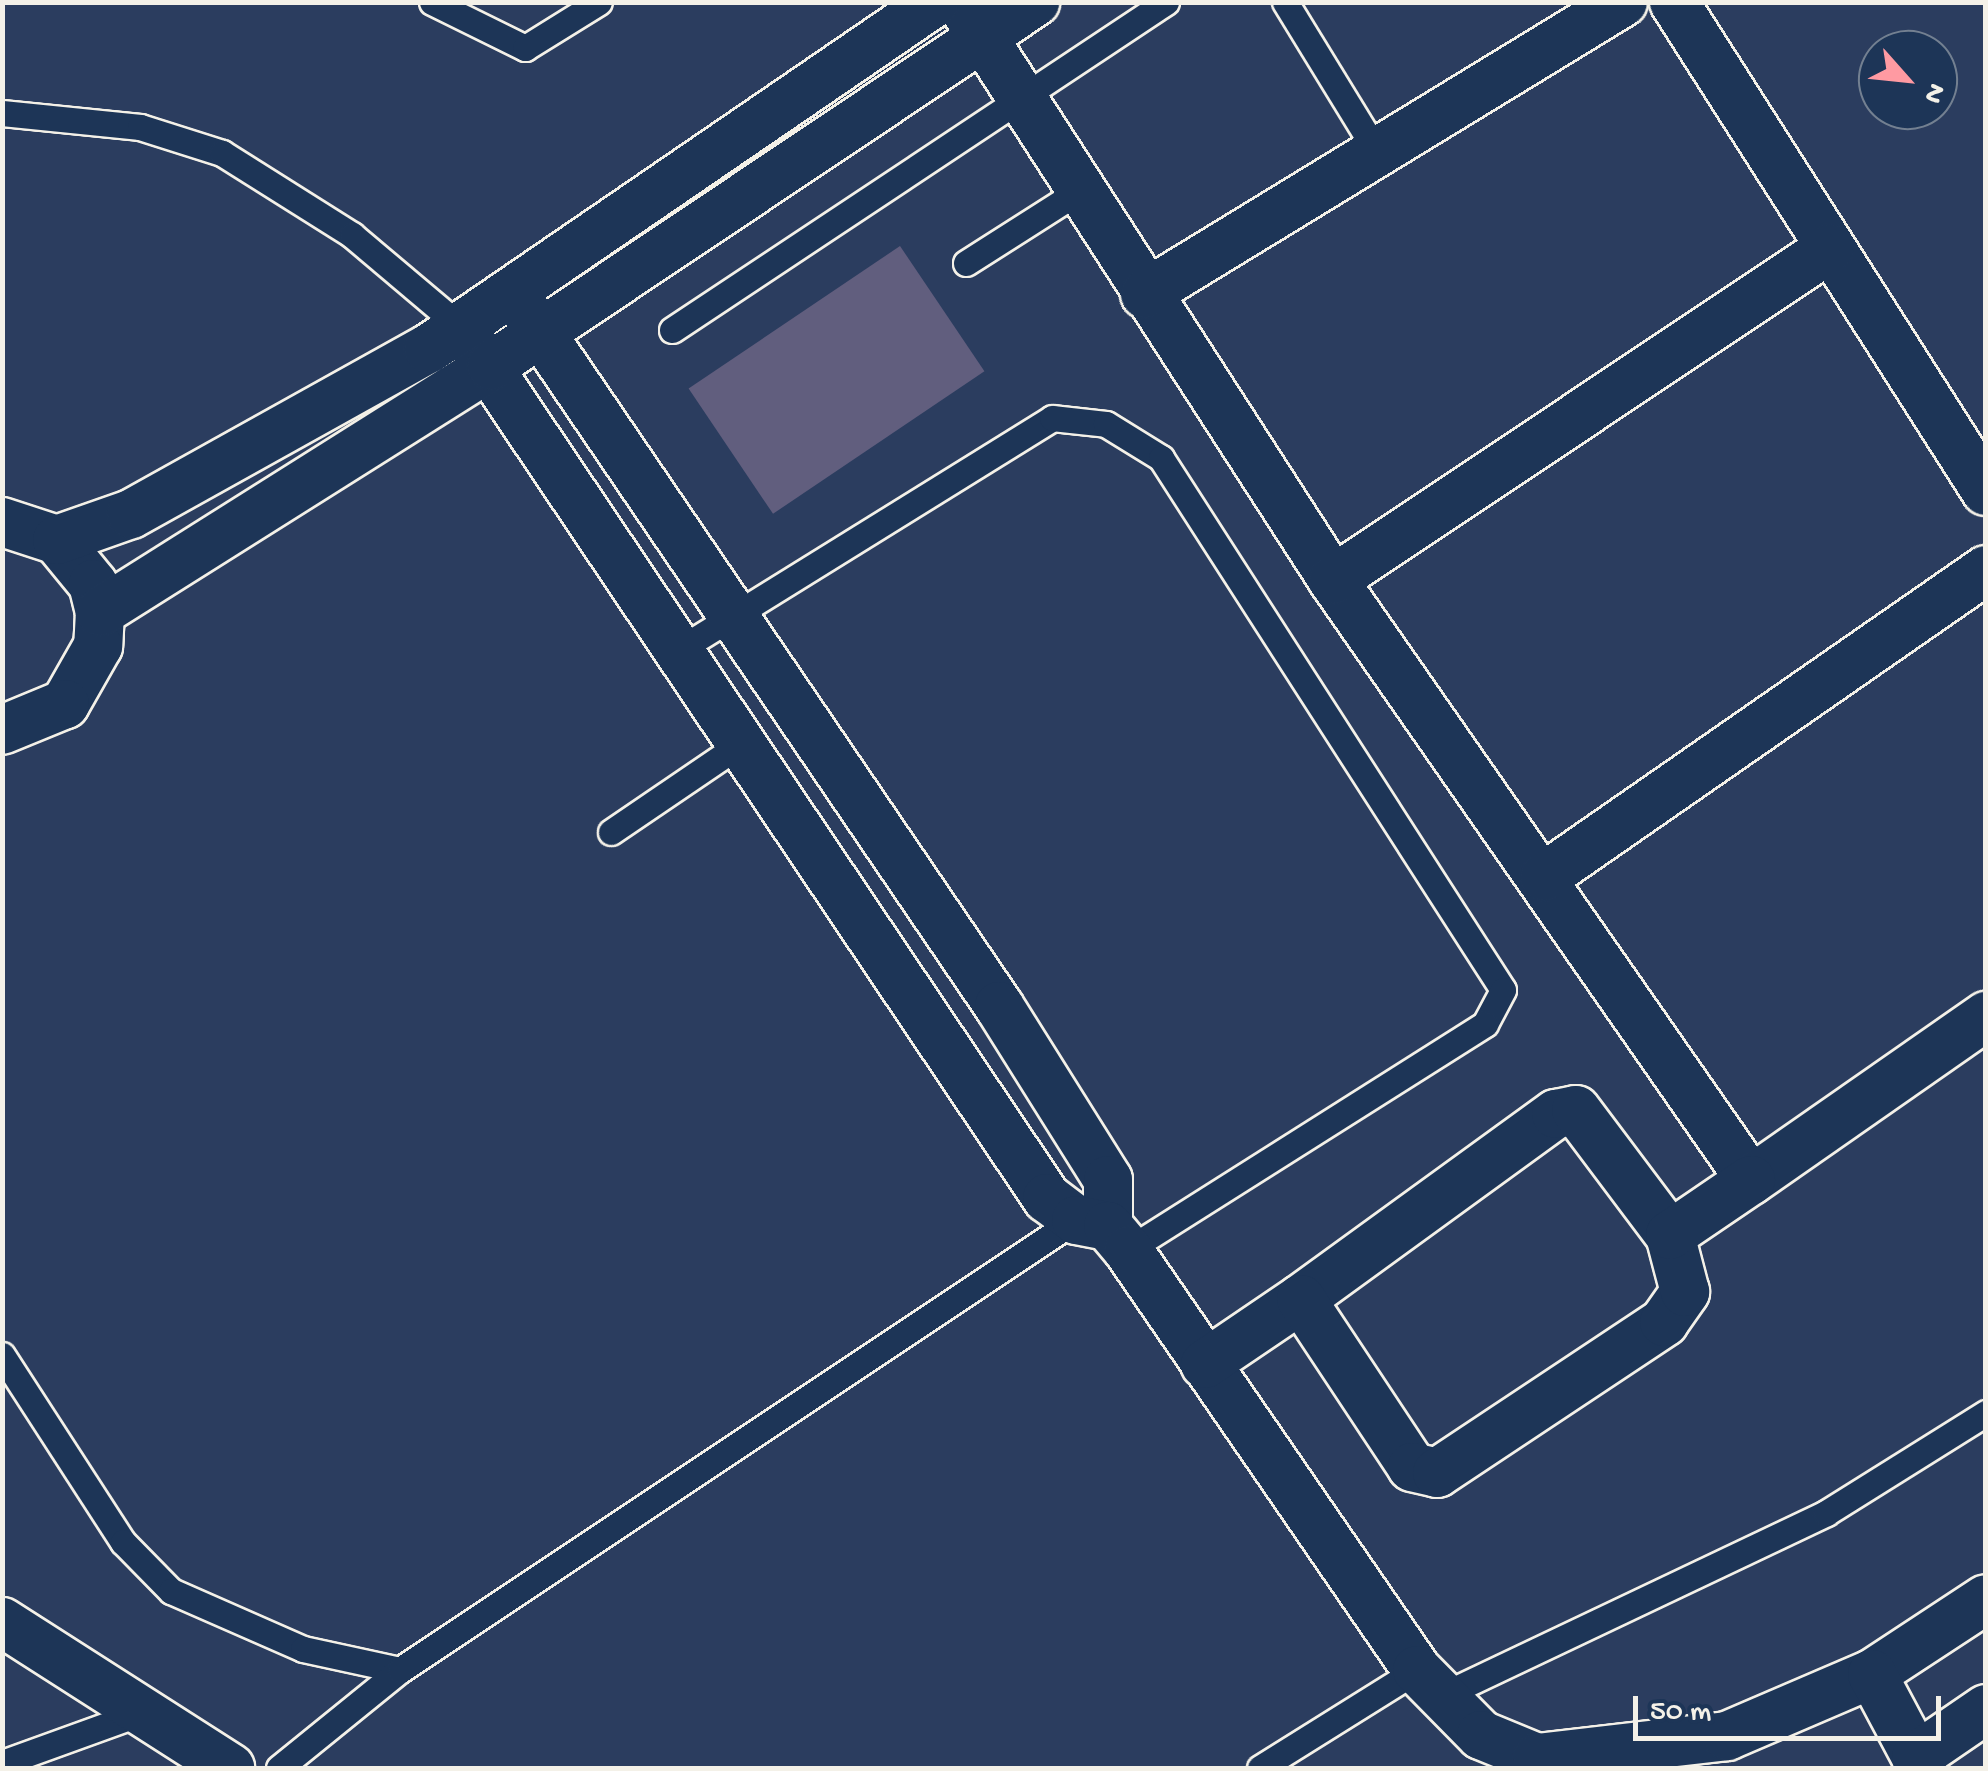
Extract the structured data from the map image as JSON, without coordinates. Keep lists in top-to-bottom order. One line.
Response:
{"scale_bar":"50 m","north":"bottom right"}
